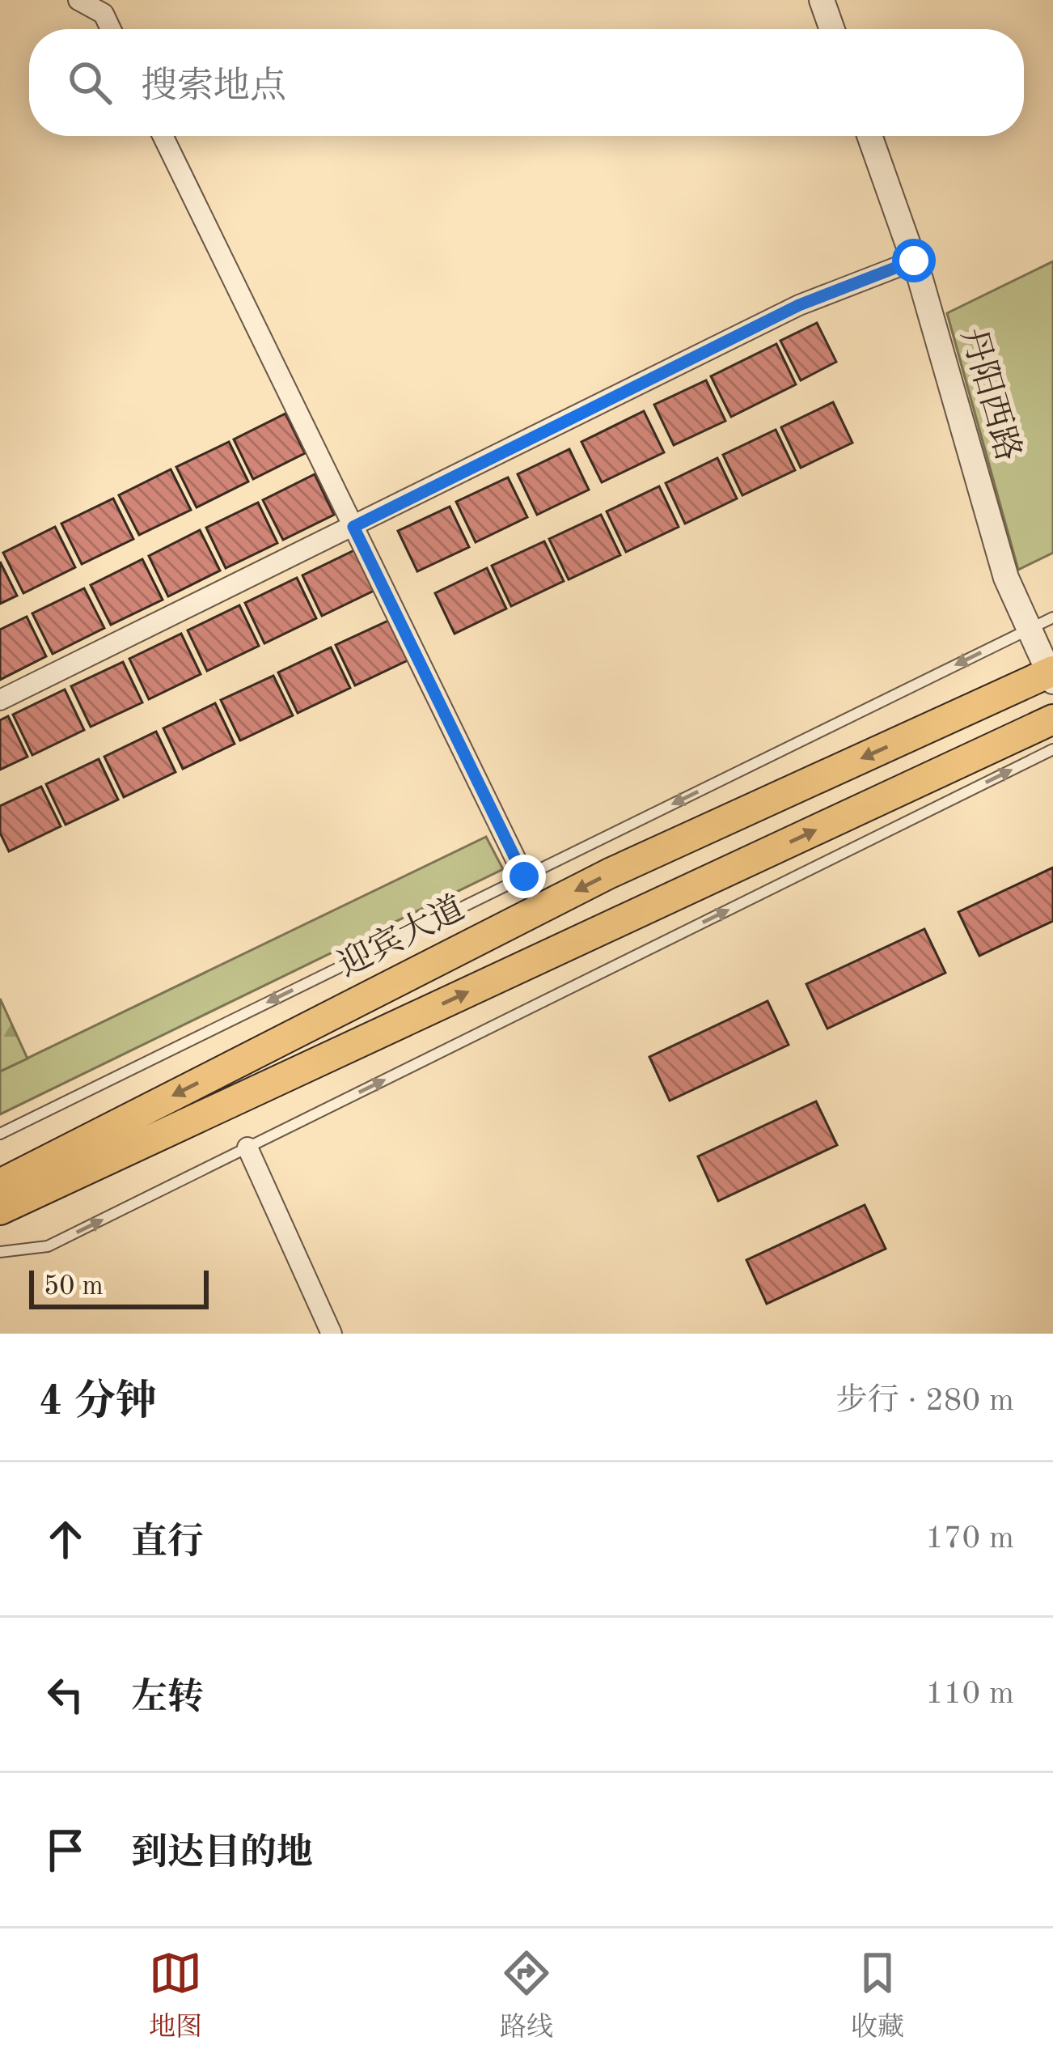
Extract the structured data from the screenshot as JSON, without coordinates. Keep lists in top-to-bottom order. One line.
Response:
{"streets":{"main road":["迎宾大道"],"street":["丹阳西路"]},"crossings":[["丹阳西路","迎宾大道"]],"scale_bar":"50 m","page":{"search":"搜索地点","scale":"50 m","heading":["4 分钟","步行 · 280 m"],"list":[["直行","170 m"],["左转","110 m"],"到达目的地"],"nav":["地图","路线","收藏"]}}
